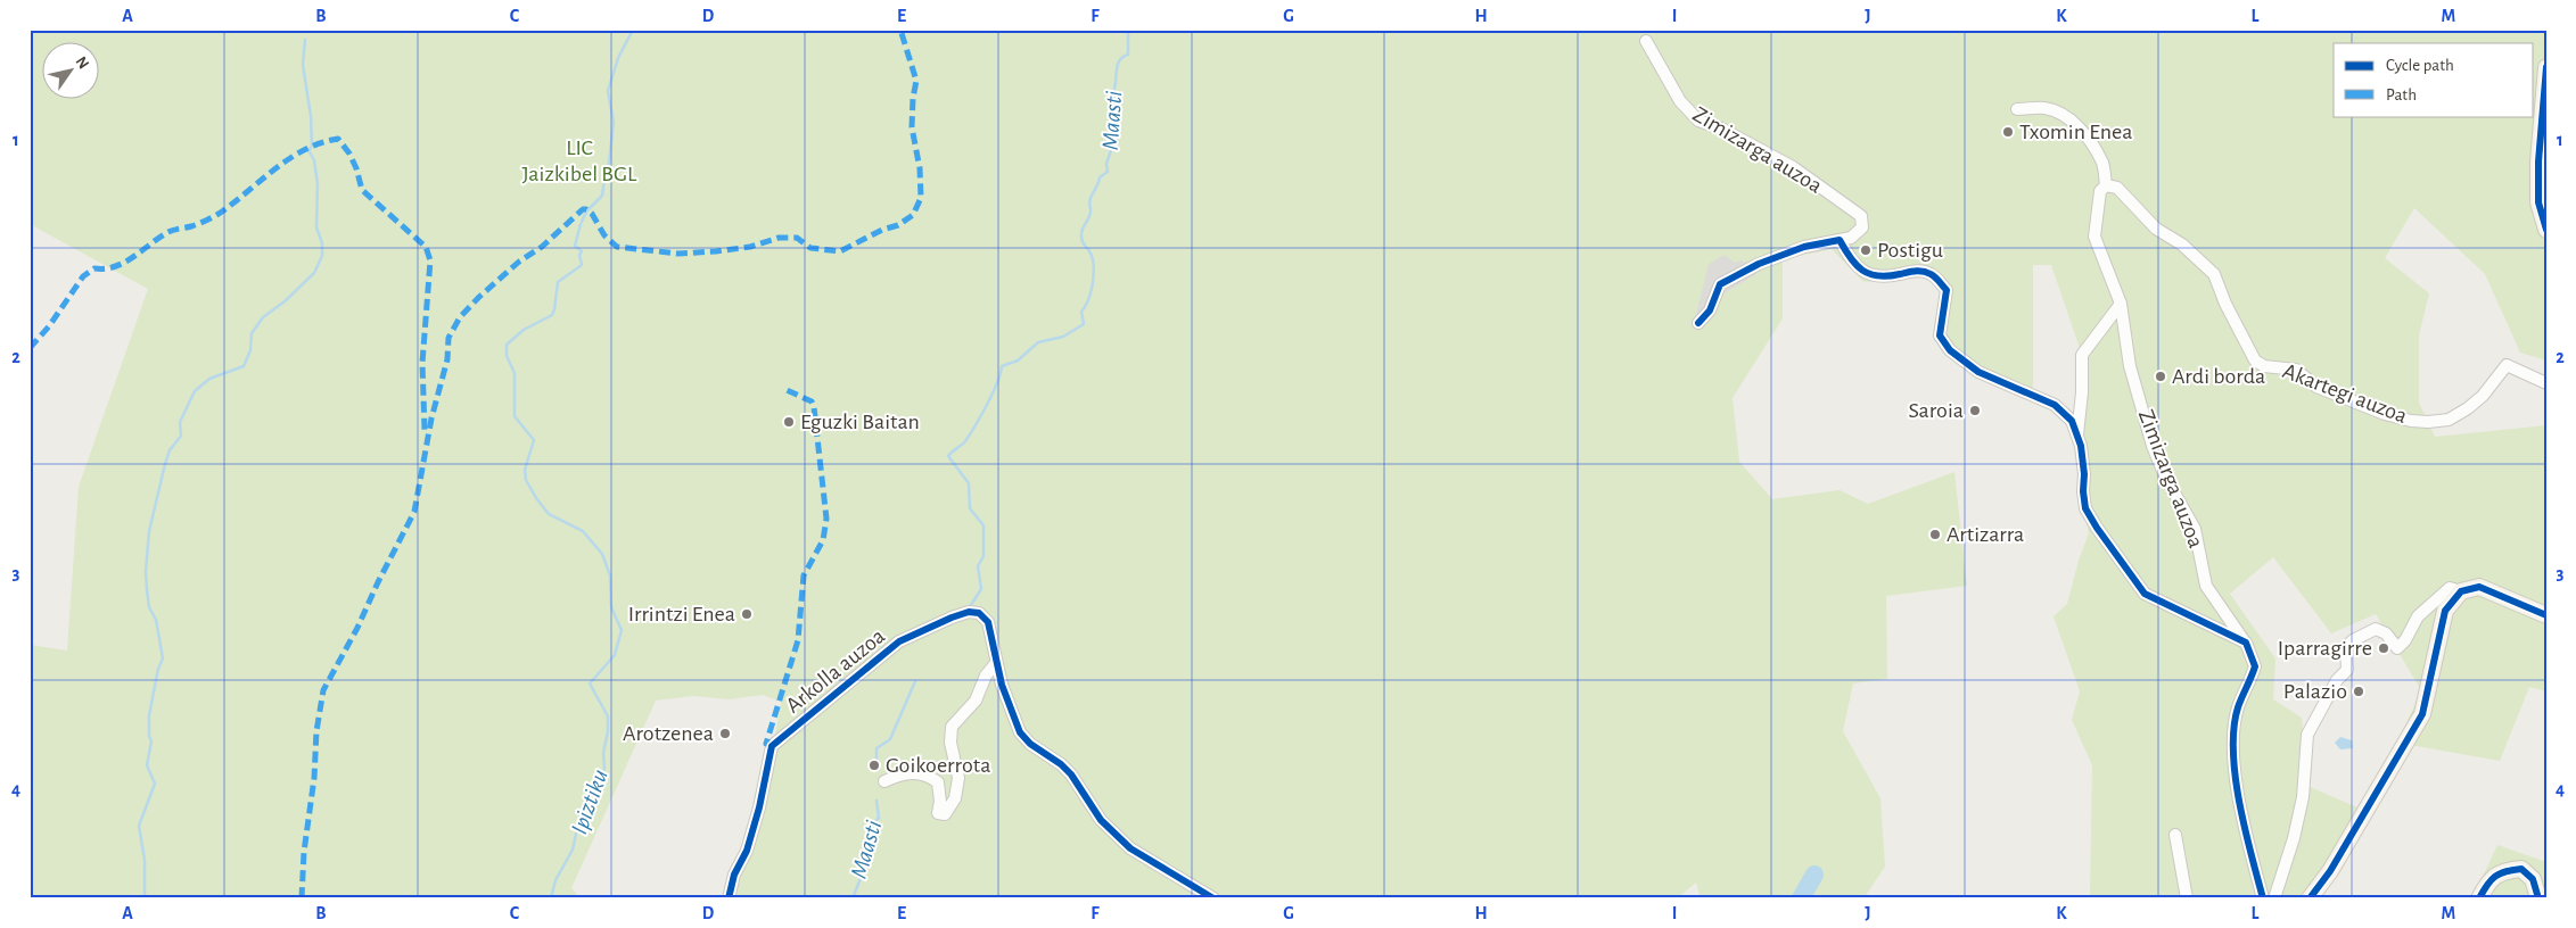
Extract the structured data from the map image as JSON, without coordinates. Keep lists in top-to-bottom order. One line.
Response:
{"streets":{"street":["Zimizarga auzoa","Akartegi auzoa","Arkolla auzoa"]},"crossings":[["Zimizarga auzoa","Akartegi auzoa"]],"water":["Maasti","Ipiztiku"],"parks":["LIC Jaizkibel BGL"],"places":["Txomin Enea","Postigu","Ardi borda","Saroia","Eguzki Baitan","Artizarra","Irrintzi Enea","Iparragirre","Palazio","Arotzenea","Goikoerrota"],"legend":["Cycle path","Path"],"north":"top right","grid":{"columns":["A","B","C","D","E","F","G","H","I","J","K","L","M"],"rows":["1","2","3","4"]}}
